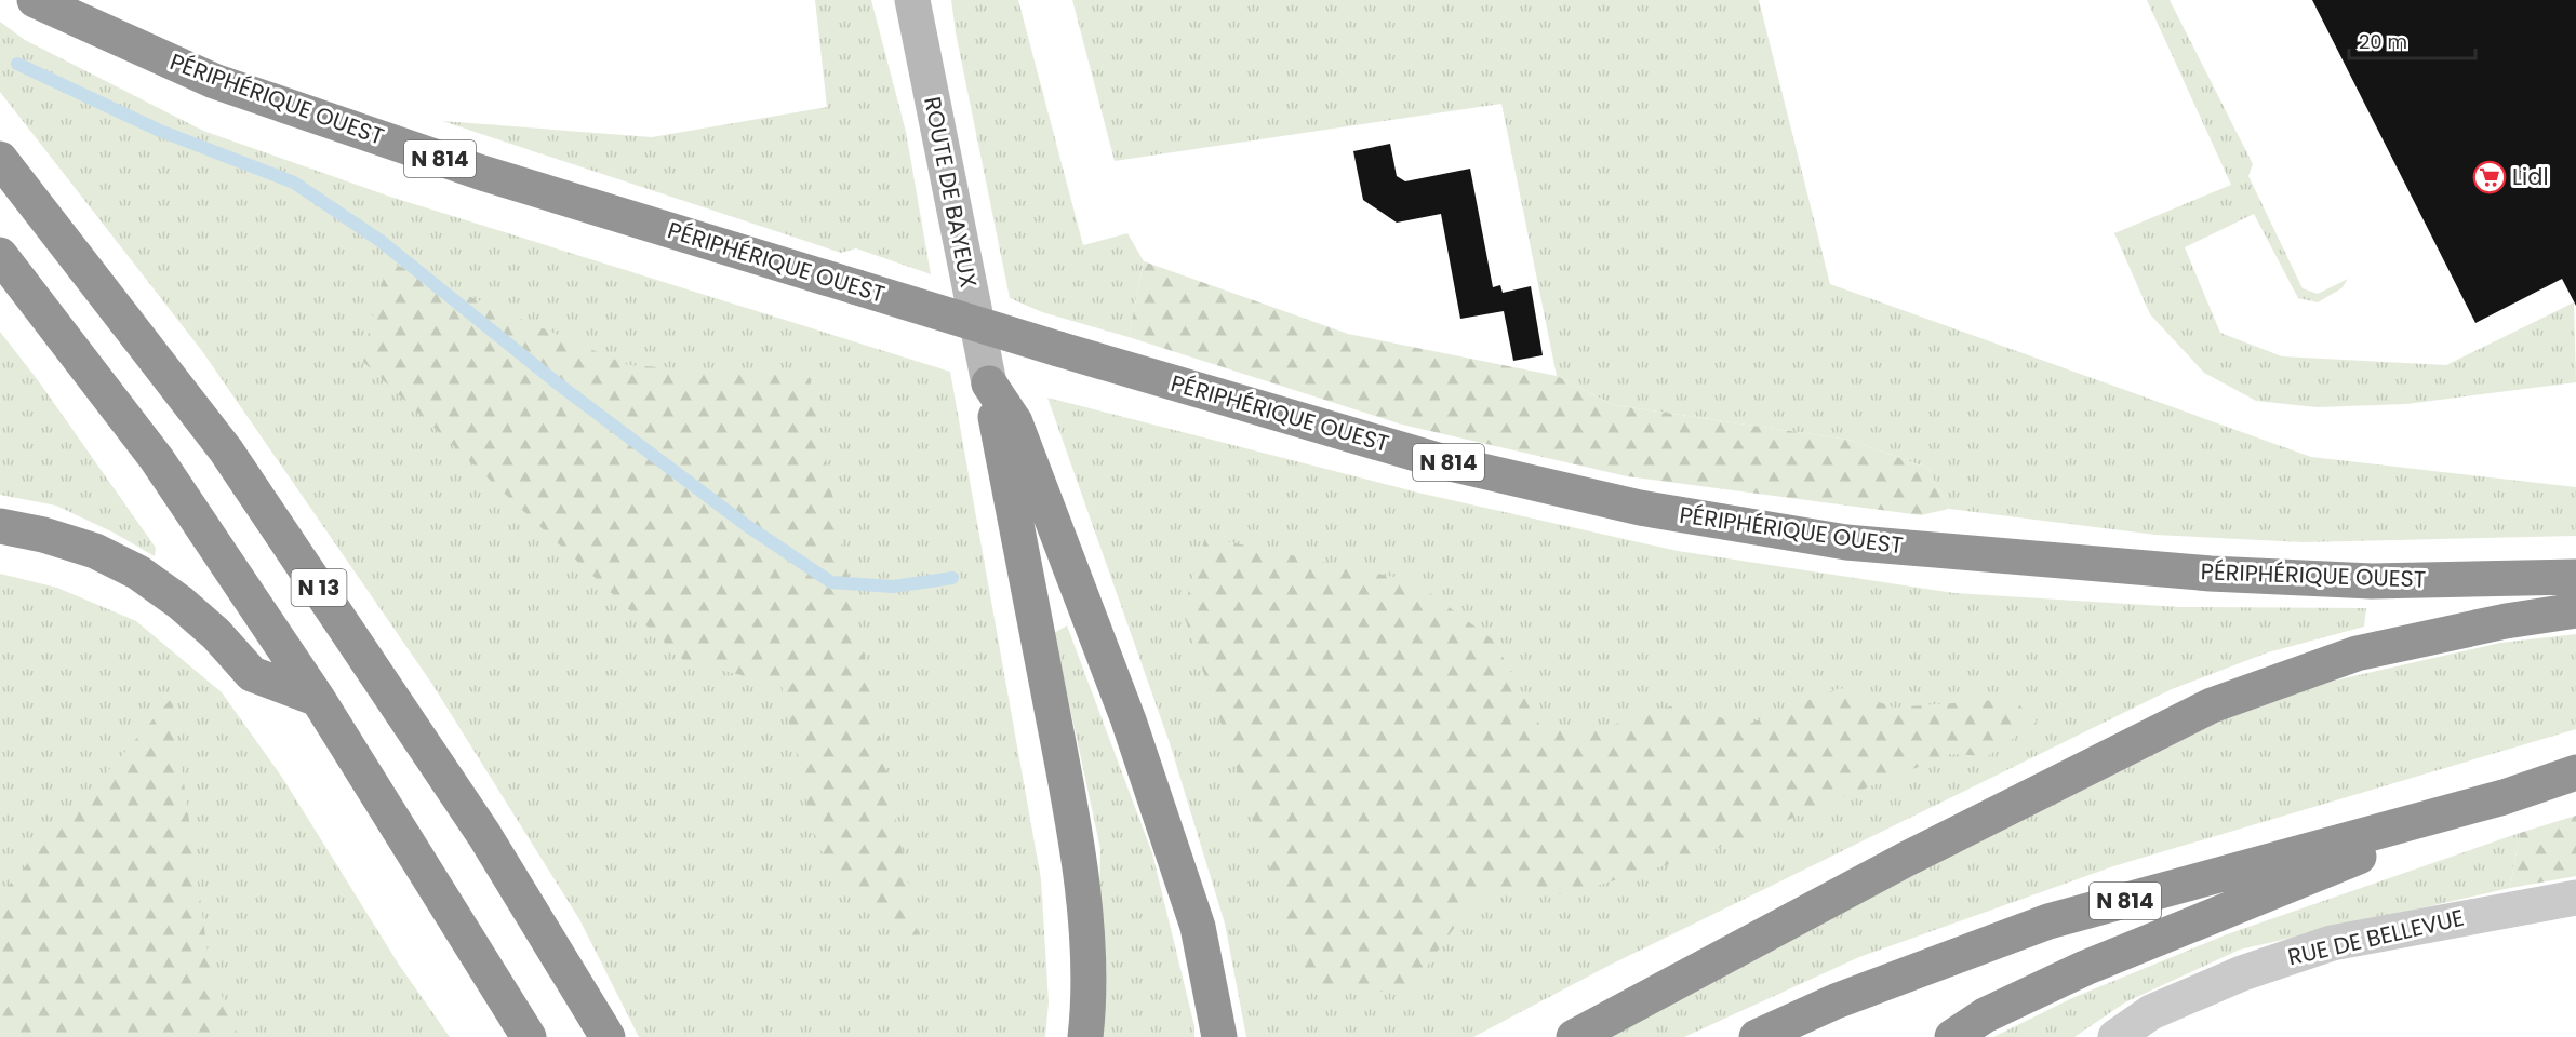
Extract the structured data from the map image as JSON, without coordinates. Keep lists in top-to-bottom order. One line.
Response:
{"streets":{"highway":["PÉRIPHÉRIQUE OUEST","N 814","N 13"],"main road":["ROUTE DE BAYEUX"],"street":["RUE DE BELLEVUE"]},"places":{"supermarket":["Lidl"]},"scale_bar":"20 m"}
